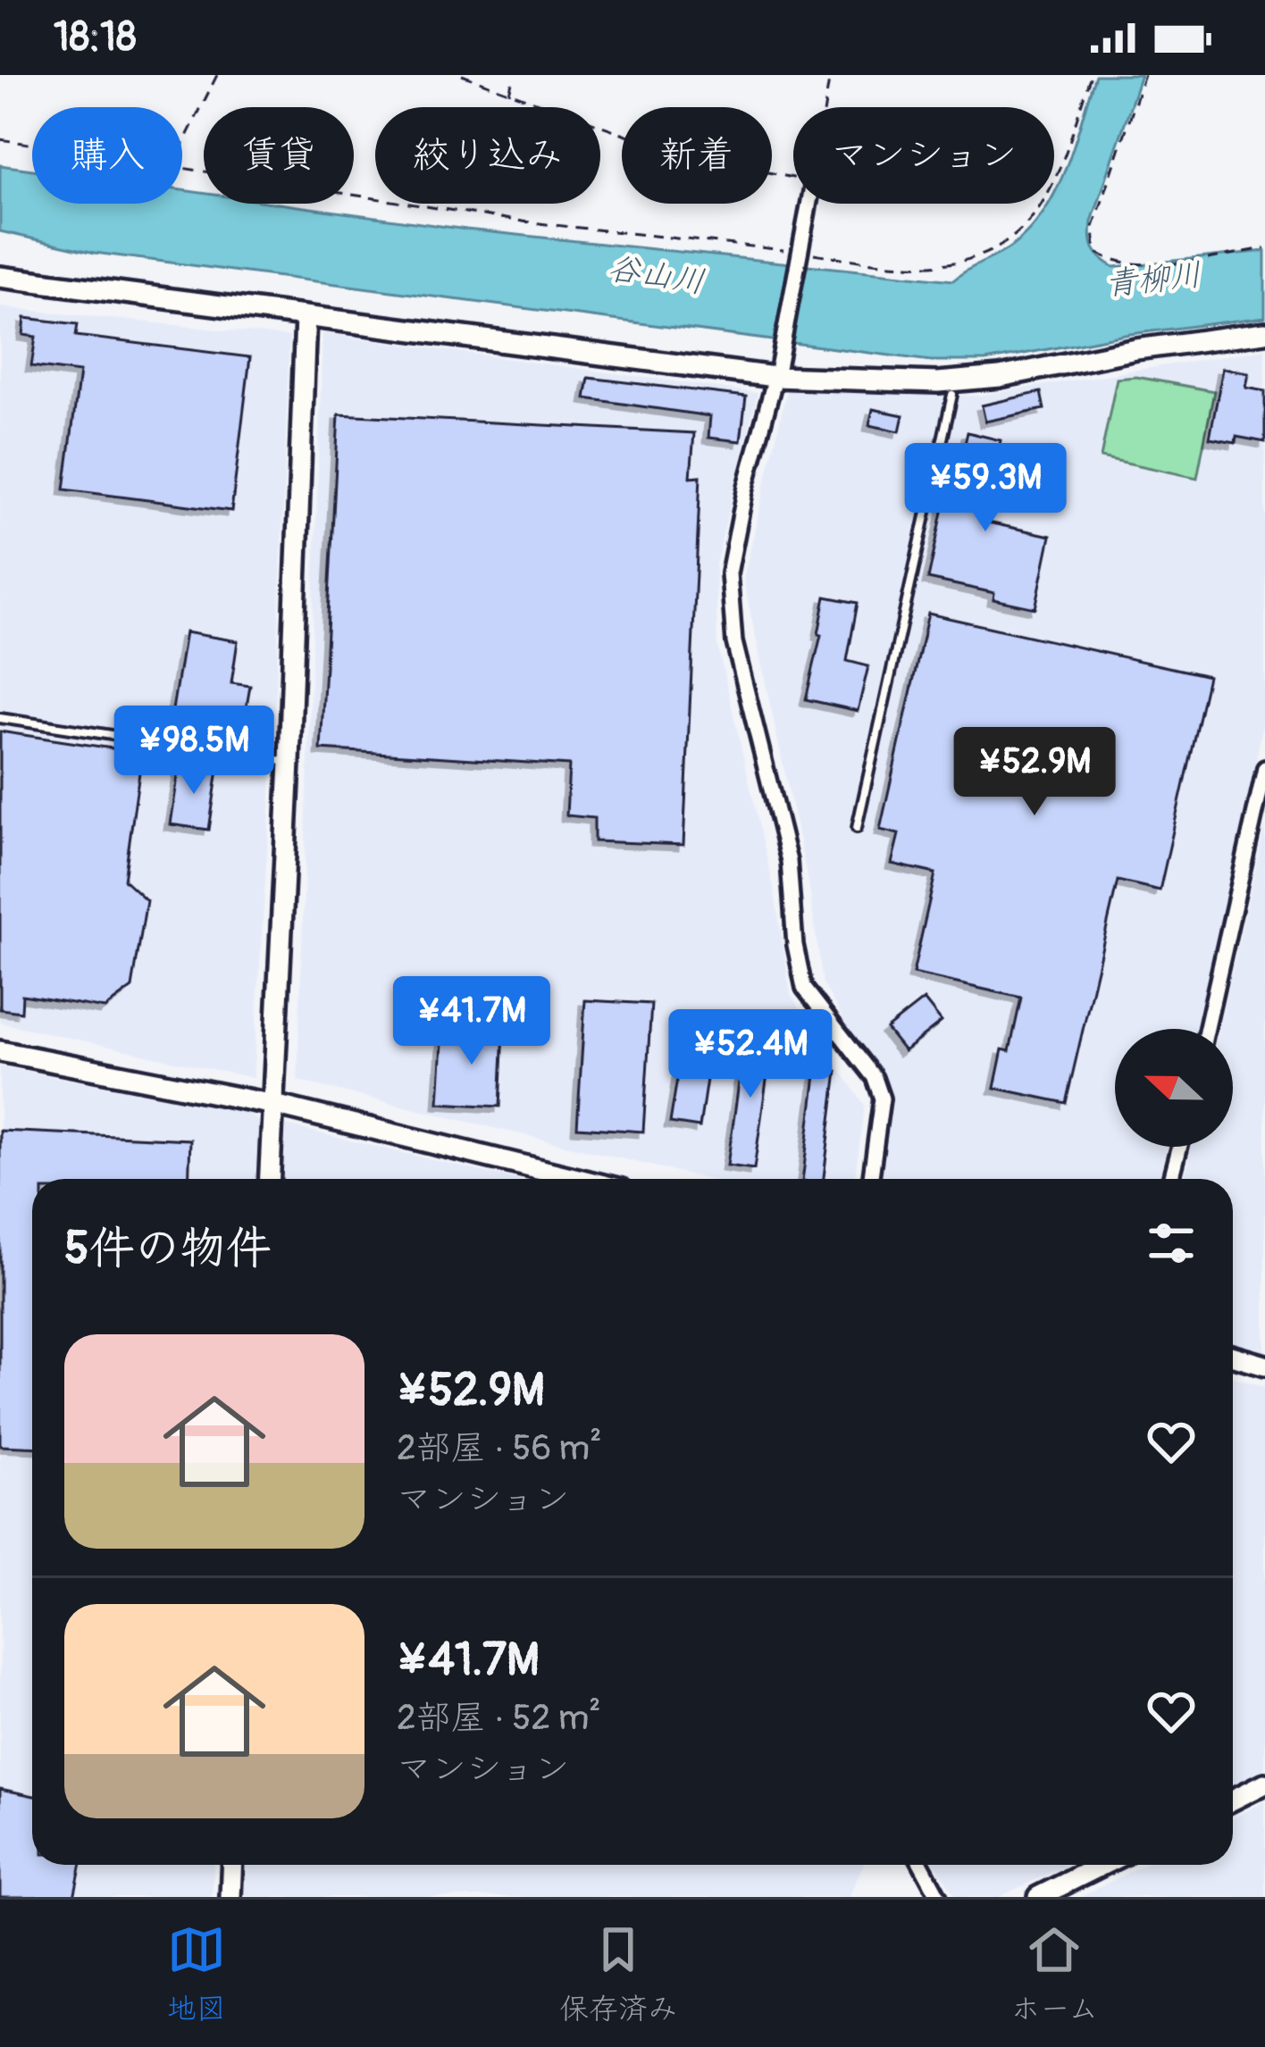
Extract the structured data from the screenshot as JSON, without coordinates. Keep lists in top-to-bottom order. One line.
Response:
{"water":["谷山川","青柳川"],"north":"left","page":{"status":"18:18","chip":["購入","賃貸","絞り込み","新着","マンション"],"price":["¥59.3M","¥98.5M","¥52.9M","¥41.7M","¥52.4M"],"heading":"5件の物件","list":[{"name":"¥52.9M","note":"2部屋 · 56 m² · マンション"},{"name":"¥41.7M","note":"2部屋 · 52 m² · マンション"}],"tabs":["地図","保存済み","ホーム"]}}
